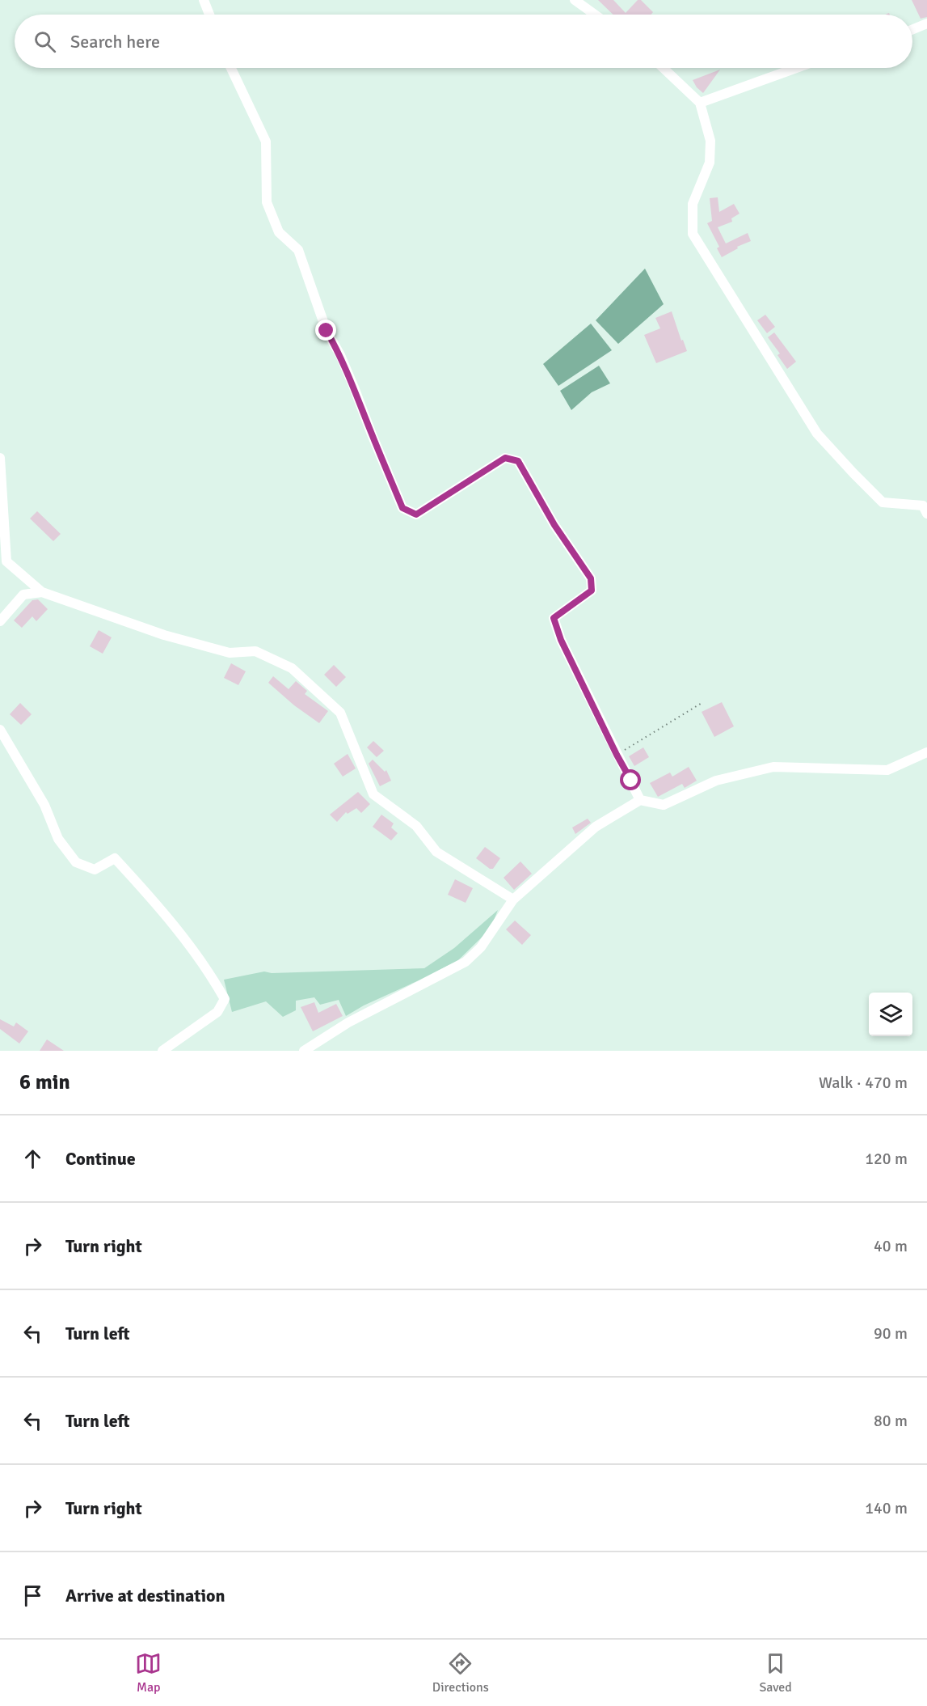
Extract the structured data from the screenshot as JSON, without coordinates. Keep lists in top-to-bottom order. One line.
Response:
{"page":{"search":"Search here","heading":["6 min","Walk · 470 m"],"list":[["Continue","120 m"],["Turn right","40 m"],["Turn left","90 m"],["Turn left","80 m"],["Turn right","140 m"],"Arrive at destination"],"nav":["Map","Directions","Saved"]}}
